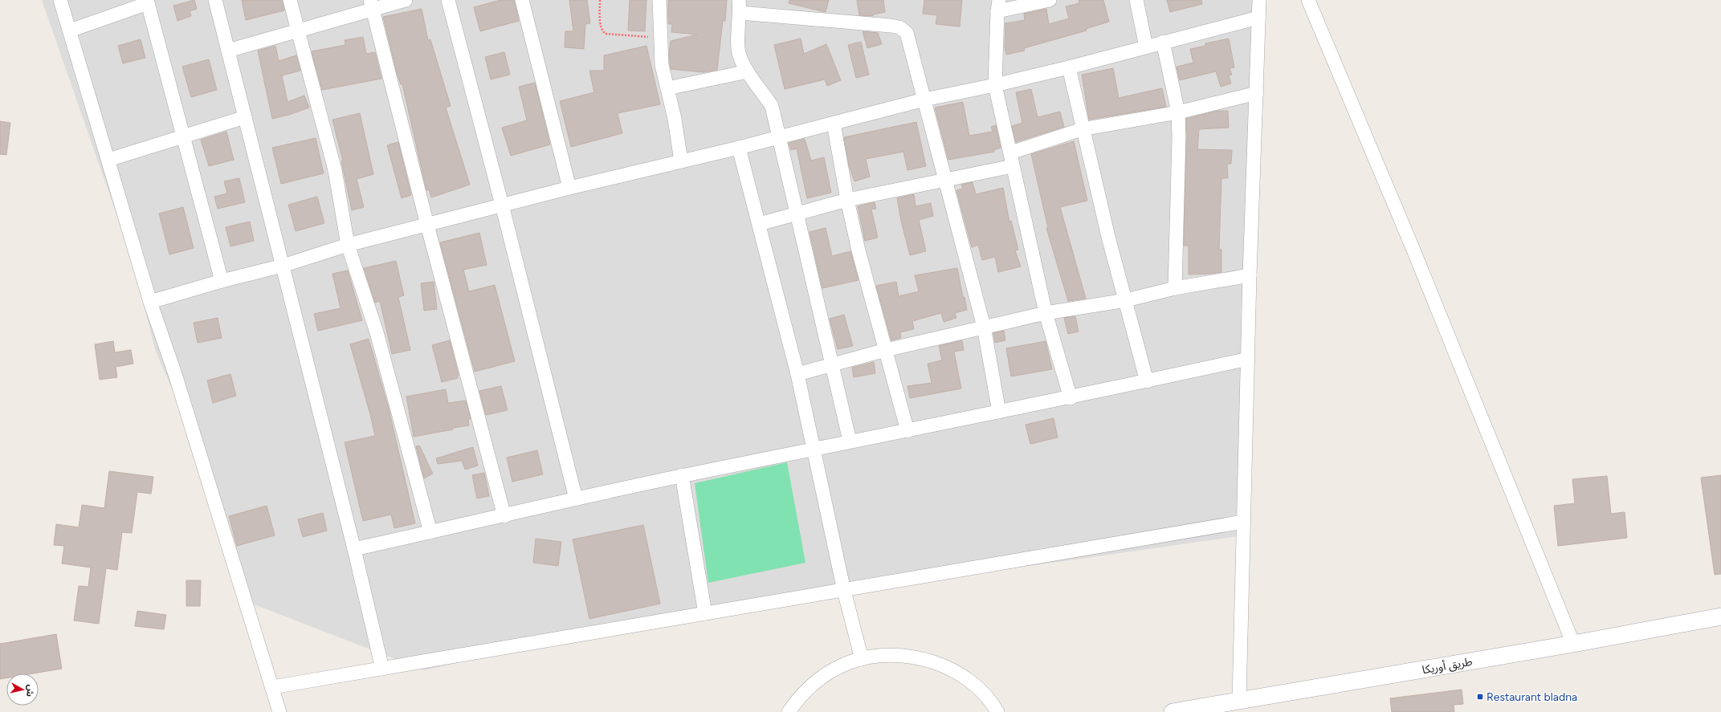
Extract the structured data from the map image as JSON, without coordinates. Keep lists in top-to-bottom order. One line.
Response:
{"streets":{"street":["طريق أوريكا"]},"places":{"transit":["Restaurant bladna"]},"north":"right"}
